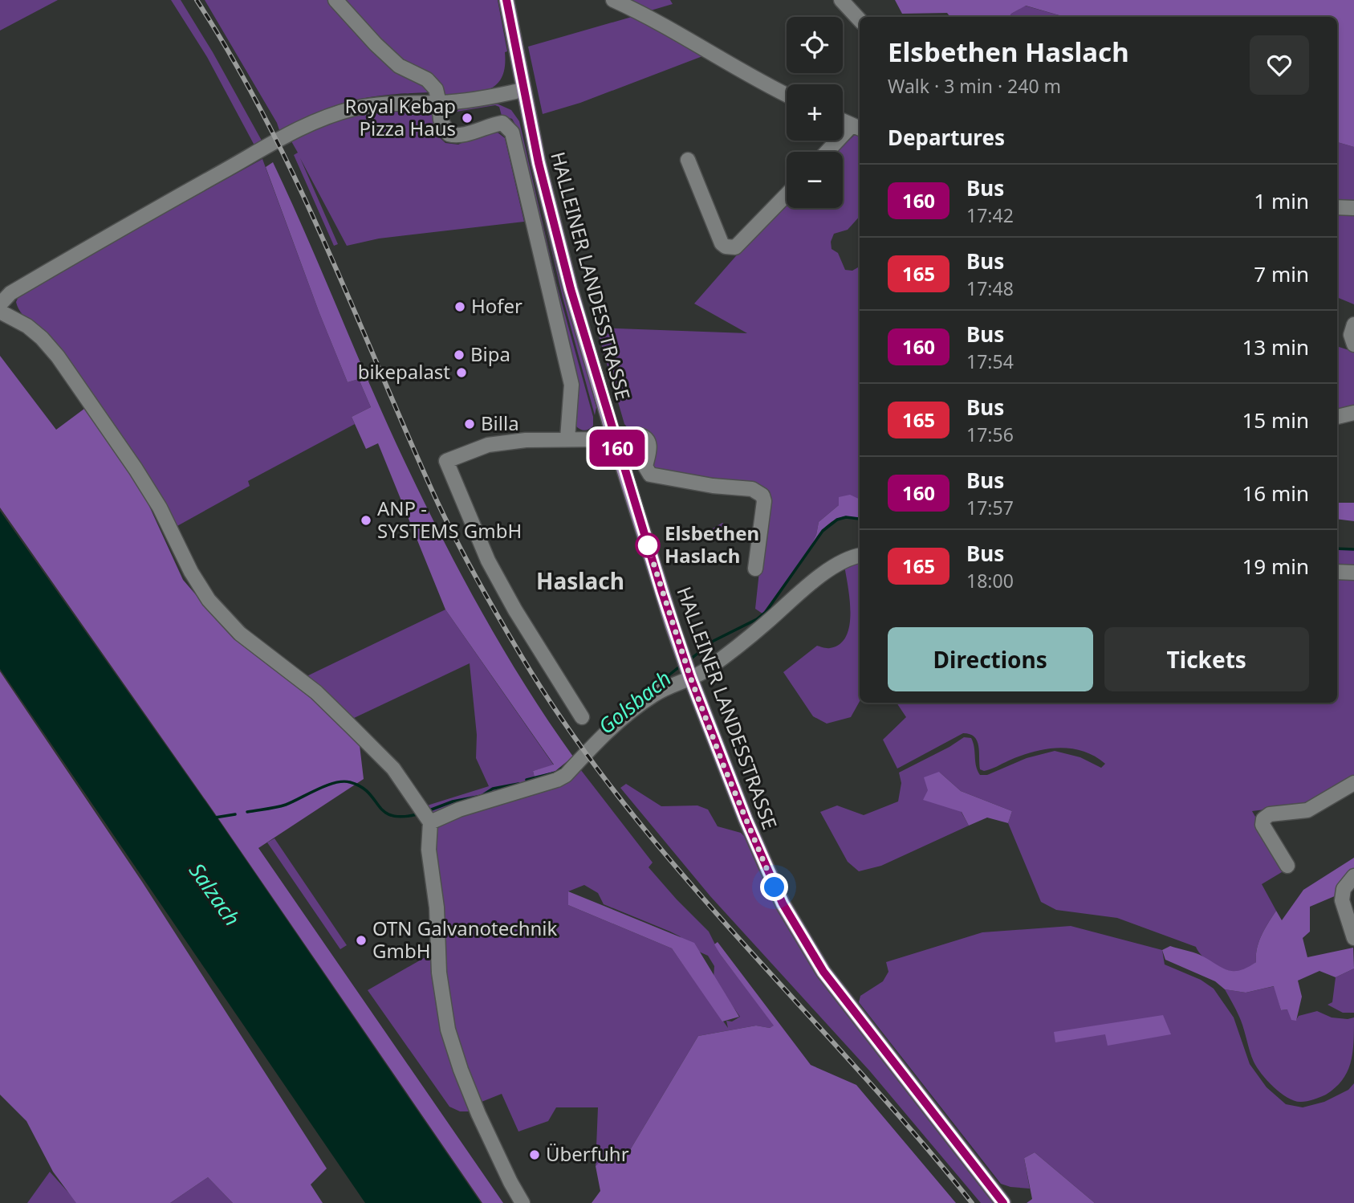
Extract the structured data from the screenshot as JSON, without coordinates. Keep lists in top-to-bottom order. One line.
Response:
{"streets":{"main road":["HALLEINER LANDESSTRASSE"]},"districts":["Haslach"],"water":["Golsbach","Salzach"],"places":["Royal Kebap Pizza Haus","Hofer","Bipa","bikepalast","Billa","ANP - SYSTEMS GmbH","Elsbethen Haslach","OTN Galvanotechnik GmbH","Überfuhr"],"lines":["bus line 160"],"page":{"on_map":"160","map_buttons":["+","−"],"heading":[["Elsbethen Haslach","Walk · 3 min · 240 m"],"Departures"],"list":[{"mark":"160","name":"Bus","note":"17:42","value":"1 min"},{"mark":"165","name":"Bus","note":"17:48","value":"7 min"},{"mark":"160","name":"Bus","note":"17:54","value":"13 min"},{"mark":"165","name":"Bus","note":"17:56","value":"15 min"},{"mark":"160","name":"Bus","note":"17:57","value":"16 min"},{"mark":"165","name":"Bus","note":"18:00","value":"19 min"}],"buttons":["Directions","Tickets"]}}
